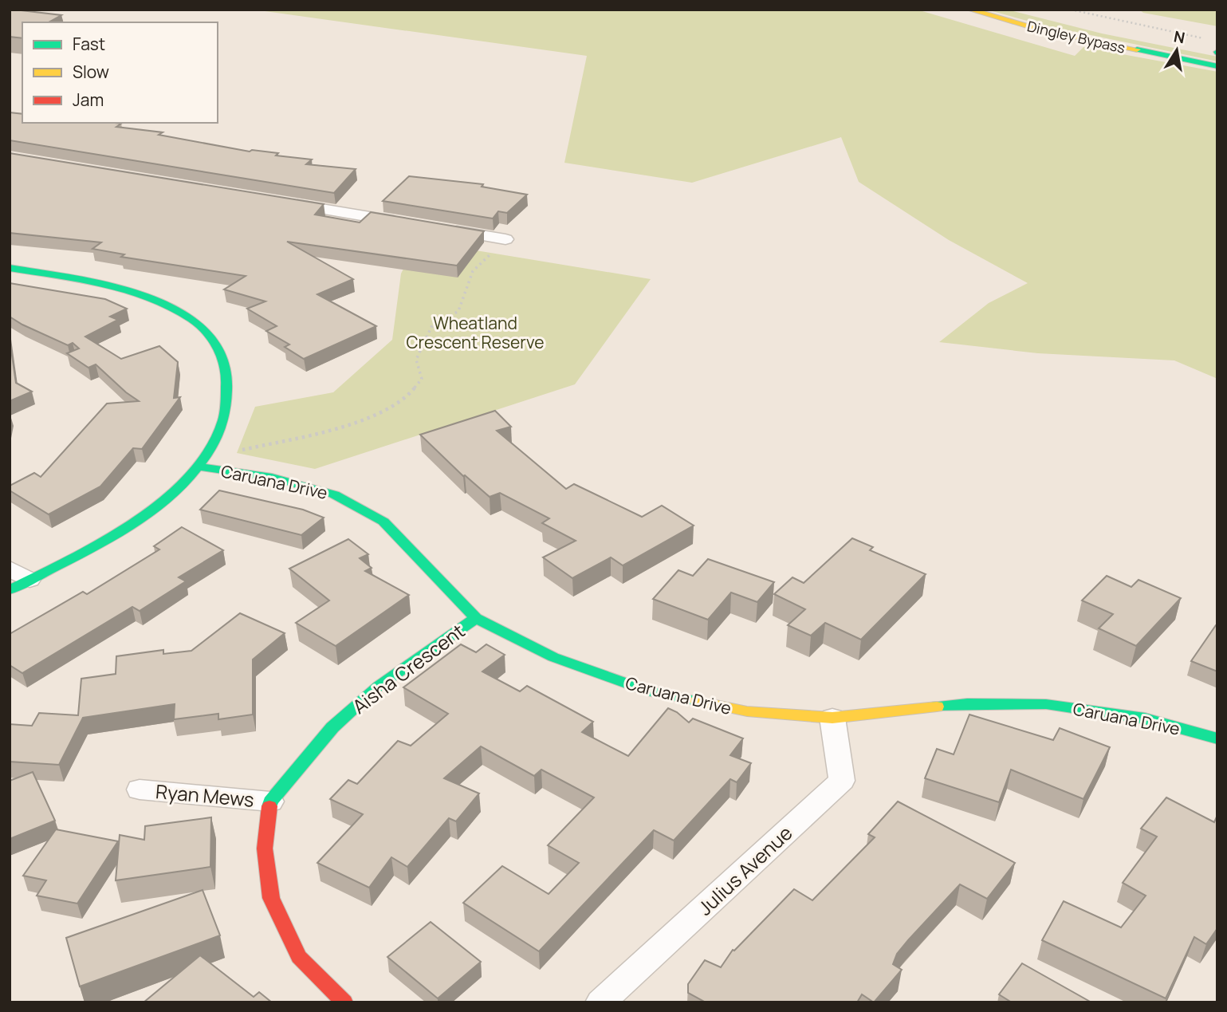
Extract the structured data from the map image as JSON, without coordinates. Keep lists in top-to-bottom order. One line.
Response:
{"streets":{"main road":["Dingley Bypass","Caruana Drive","Aisha Crescent"],"street":["Ryan Mews","Julius Avenue"]},"crossings":[["Caruana Drive","Aisha Crescent"],["Caruana Drive","Julius Avenue"],["Aisha Crescent","Ryan Mews"]],"parks":["Wheatland Crescent Reserve"],"legend":["Fast","Slow","Jam"],"north":"top"}
